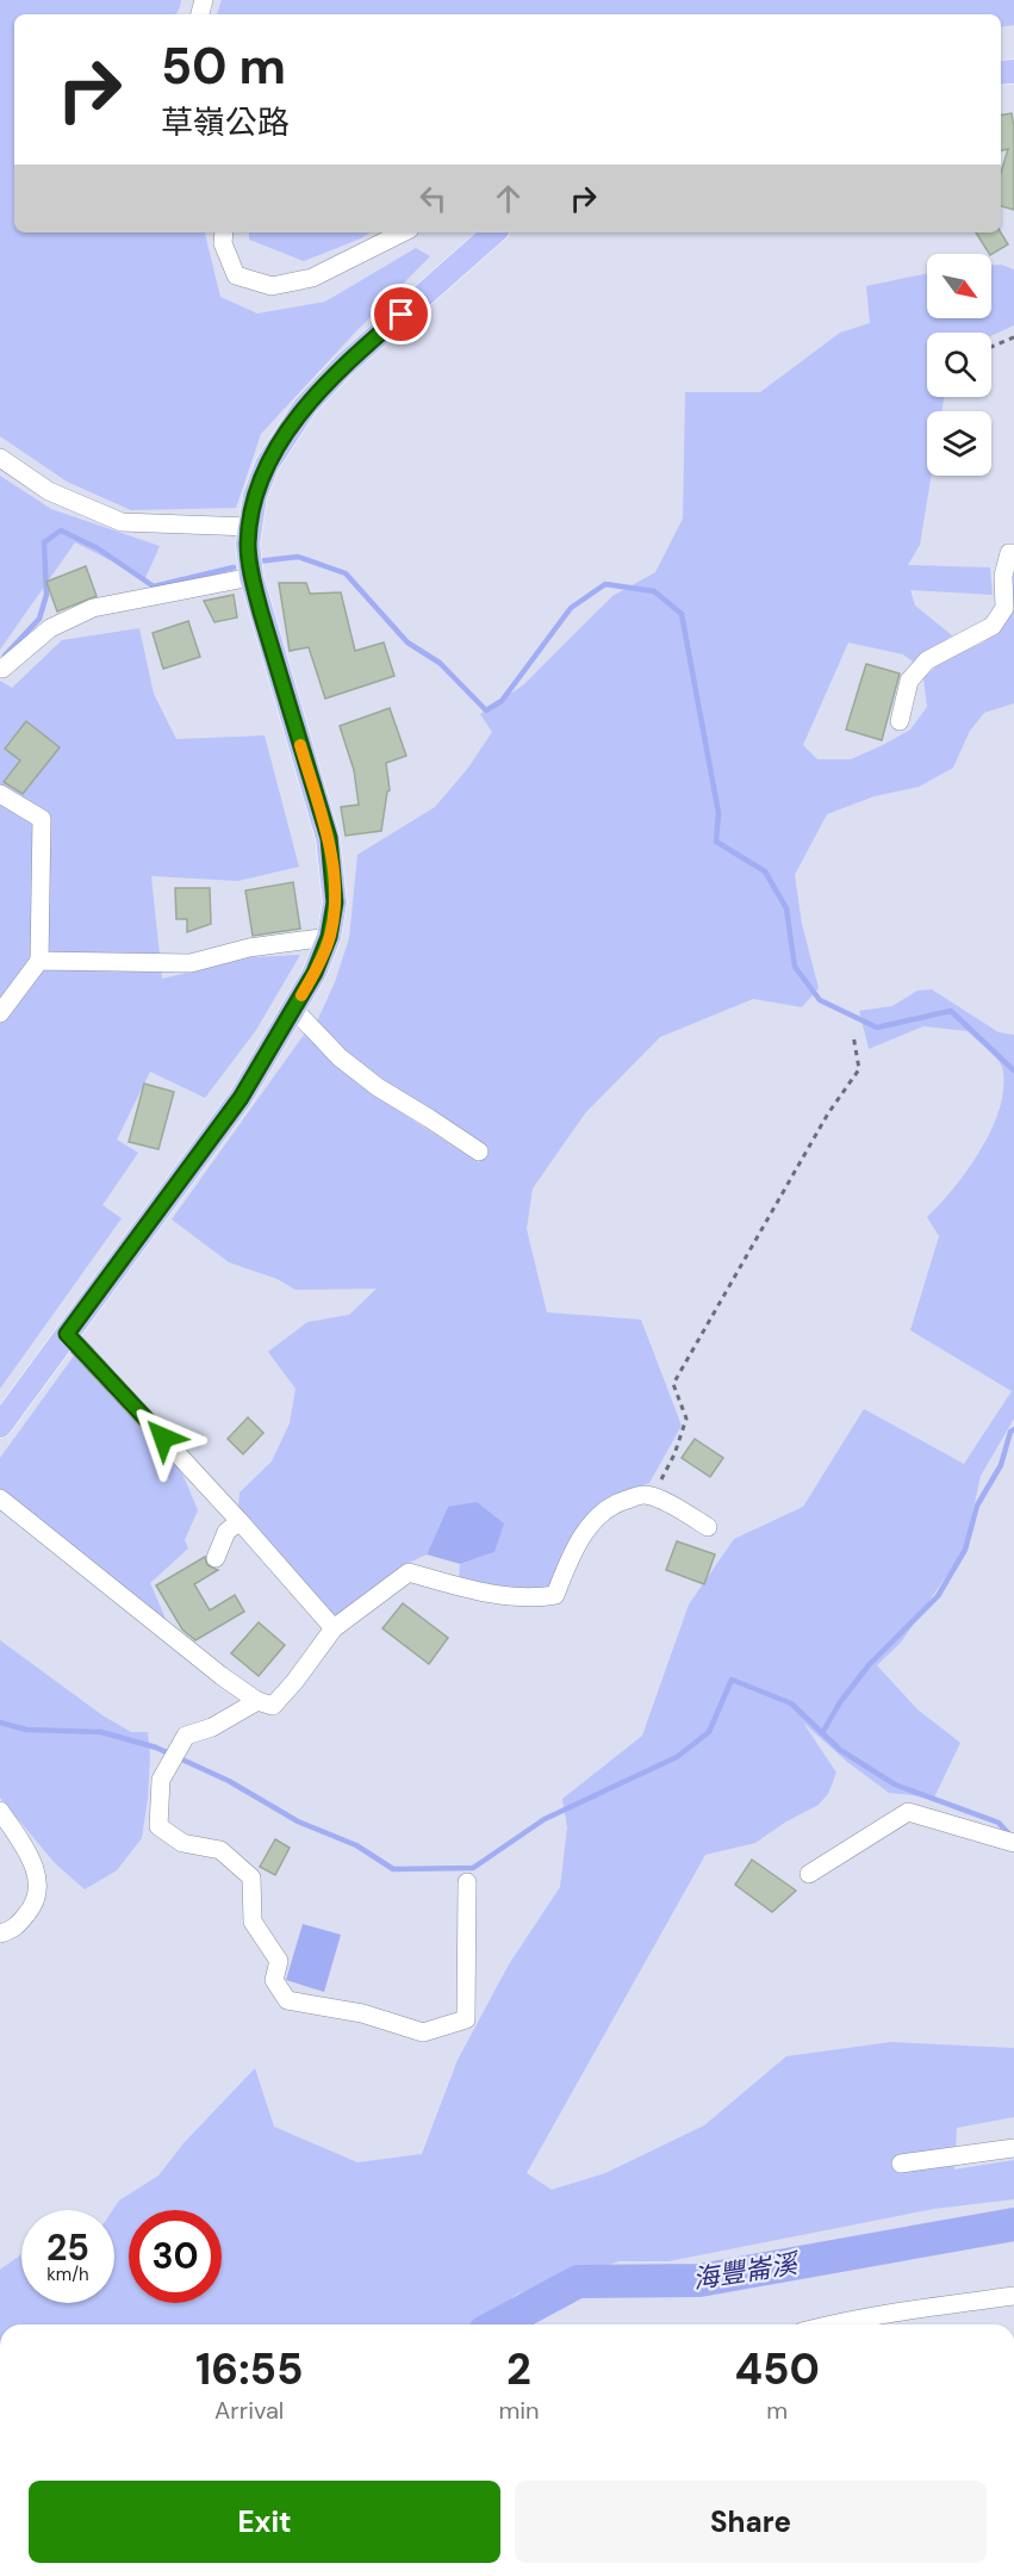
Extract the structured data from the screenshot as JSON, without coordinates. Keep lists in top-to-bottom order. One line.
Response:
{"water":["海豐崙溪"],"north":"bottom right","page":{"turn":["50 m","草嶺公路"],"speed":"25 km/h","limit":"30","eta":["16:55","Arrival","2","min","450","m"],"buttons":["Exit","Share"]}}
